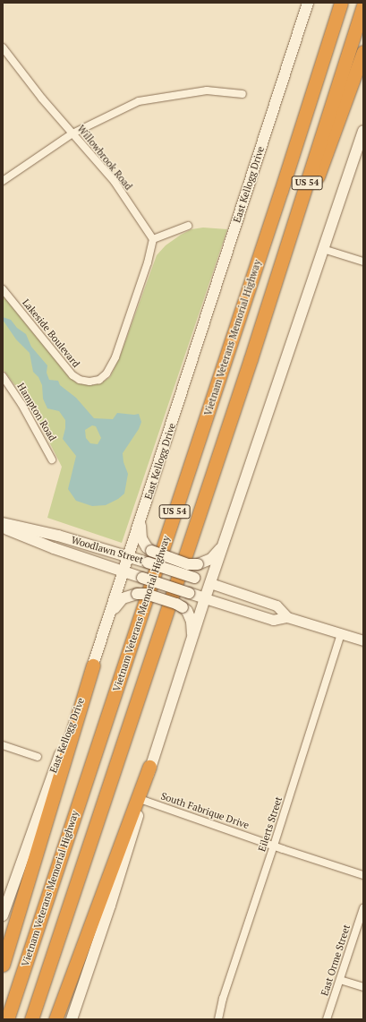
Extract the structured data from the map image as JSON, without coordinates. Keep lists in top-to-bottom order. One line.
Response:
{"streets":{"highway":["US 54","Vietnam Veterans Memorial Highway"],"main road":["East Kellogg Drive","Woodlawn Street"],"street":["Willowbrook Road","Lakeside Boulevard","Hampton Road","South Fabrique Drive","Eilerts Street","East Orme Street"]},"crossings":[["Willowbrook Road","Lakeside Boulevard"],["East Kellogg Drive","Woodlawn Street"],["Woodlawn Street","Eilerts Street"],["South Fabrique Drive","Eilerts Street"]]}
